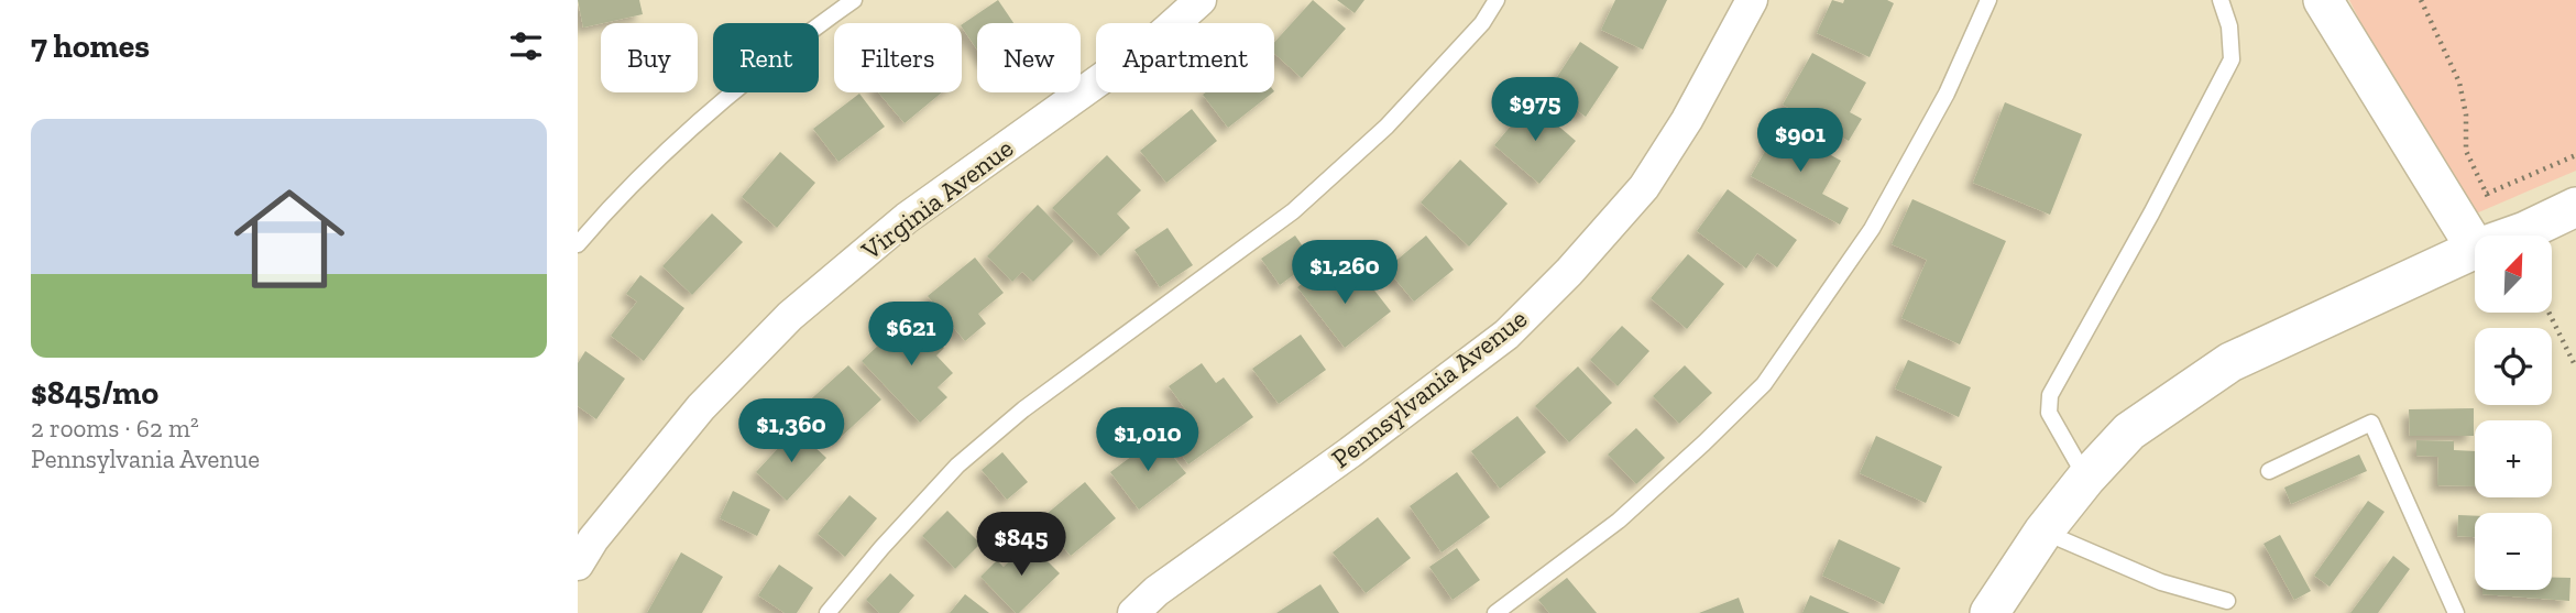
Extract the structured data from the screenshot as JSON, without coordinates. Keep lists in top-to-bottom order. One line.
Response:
{"streets":{"street":["Virginia Avenue","Pennsylvania Avenue"]},"north":"top right","page":{"heading":"7 homes","chip":["Buy","Rent","Filters","New","Apartment"],"price":["$975","$901","$1,260","$621","$1,360","$1,010","$845"],"list":[{"name":"$845/mo","note":"2 rooms · 62 m² · Pennsylvania Avenue"}],"map_buttons":["+","−"]}}
